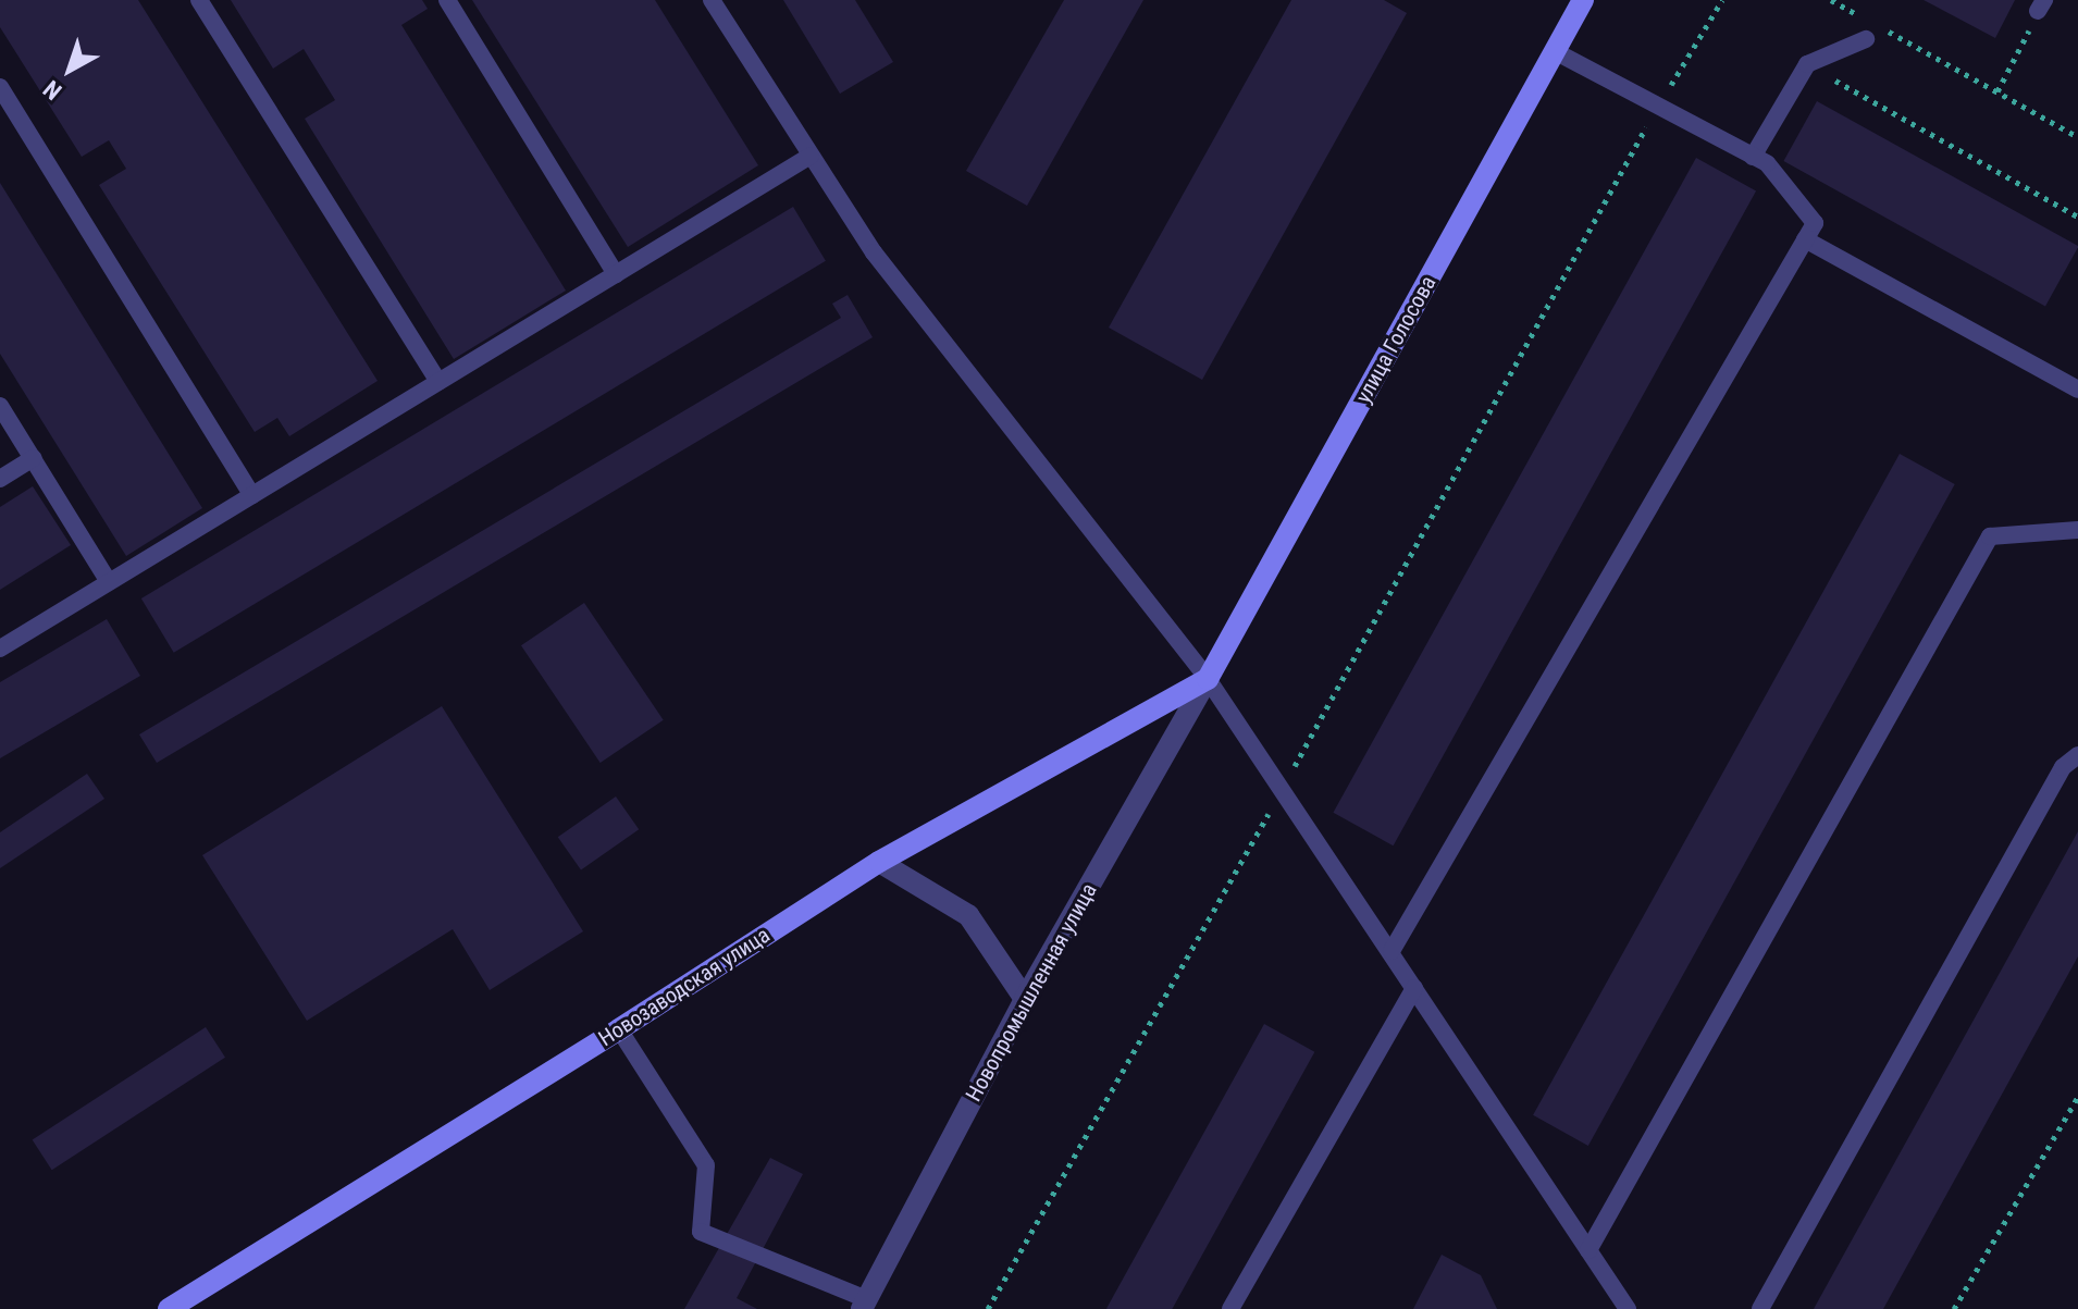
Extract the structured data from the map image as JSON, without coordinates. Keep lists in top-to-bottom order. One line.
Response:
{"streets":{"main road":["улица Голосова","Новозаводская улица"],"street":["Новопромышленная улица"]},"crossings":[["улица Голосова","Новозаводская улица"],["улица Голосова","Новопромышленная улица"],["Новозаводская улица","Новопромышленная улица"]],"north":"bottom left"}
